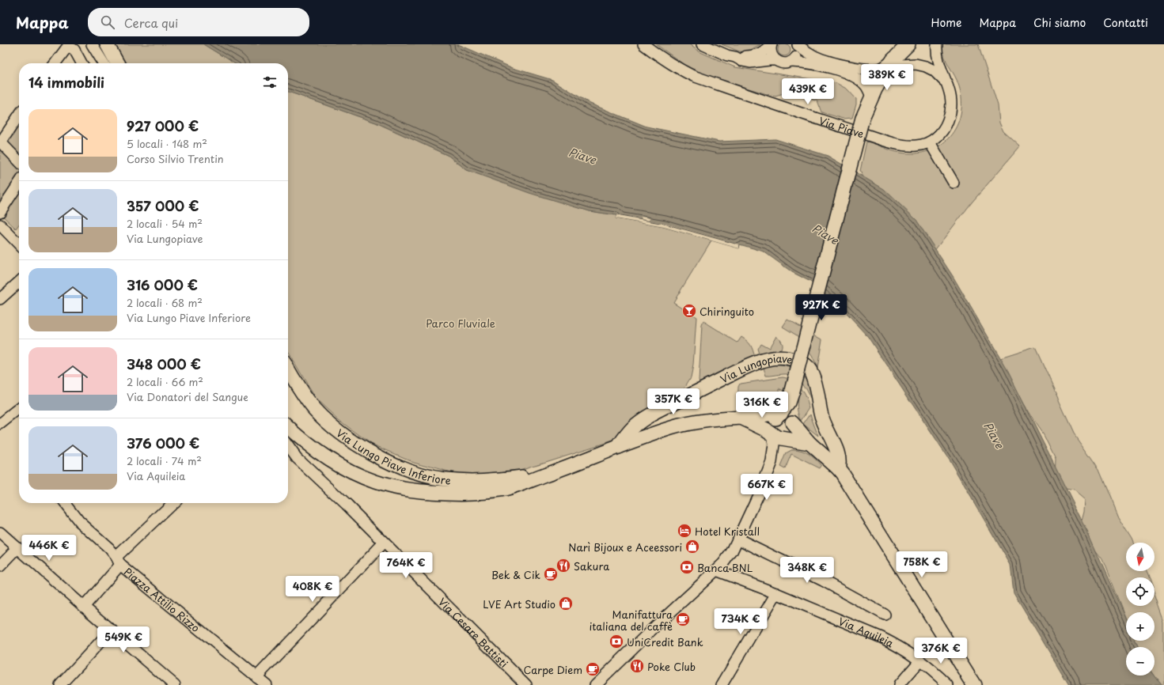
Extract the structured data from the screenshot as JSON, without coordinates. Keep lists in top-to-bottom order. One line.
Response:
{"streets":{"main road":["Via Lungopiave","Via Lungo Piave Inferiore"],"street":["Via Piave","Piazza Attilio Rizzo","Via Aquileia","Via Cesare Battisti"]},"crossings":[["Via Lungopiave","Via Lungo Piave Inferiore"]],"water":["Piave"],"parks":["Parco Fluviale"],"places":{"bar":["Chiringuito"],"hotel":["Hotel Kristall"],"shop":["Narì Bijoux e Aceessori","LVE Art Studio"],"restaurant":["Sakura","Poke Club"],"bank":["Banca BNL","UniCredit Bank"],"cafe":["Bek & Cik","Manifattura italiana del caffè","Carpe Diem"]},"north":"bottom","page":{"header":"Mappa","search":"Cerca qui","nav":["Home","Mappa","Chi siamo","Contatti"],"heading":"14 immobili","price":["389K €","439K €","927K €","357K €","316K €","667K €","446K €","758K €","764K €","348K €","408K €","734K €","549K €","376K €"],"list":[{"name":"927 000 €","note":"5 locali · 148 m² · Corso Silvio Trentin"},{"name":"357 000 €","note":"2 locali · 54 m² · Via Lungopiave"},{"name":"316 000 €","note":"2 locali · 68 m² · Via Lungo Piave Inferiore"},{"name":"348 000 €","note":"2 locali · 66 m² · Via Donatori del Sangue"},{"name":"376 000 €","note":"2 locali · 74 m² · Via Aquileia"}],"map_buttons":["+","−"]}}
